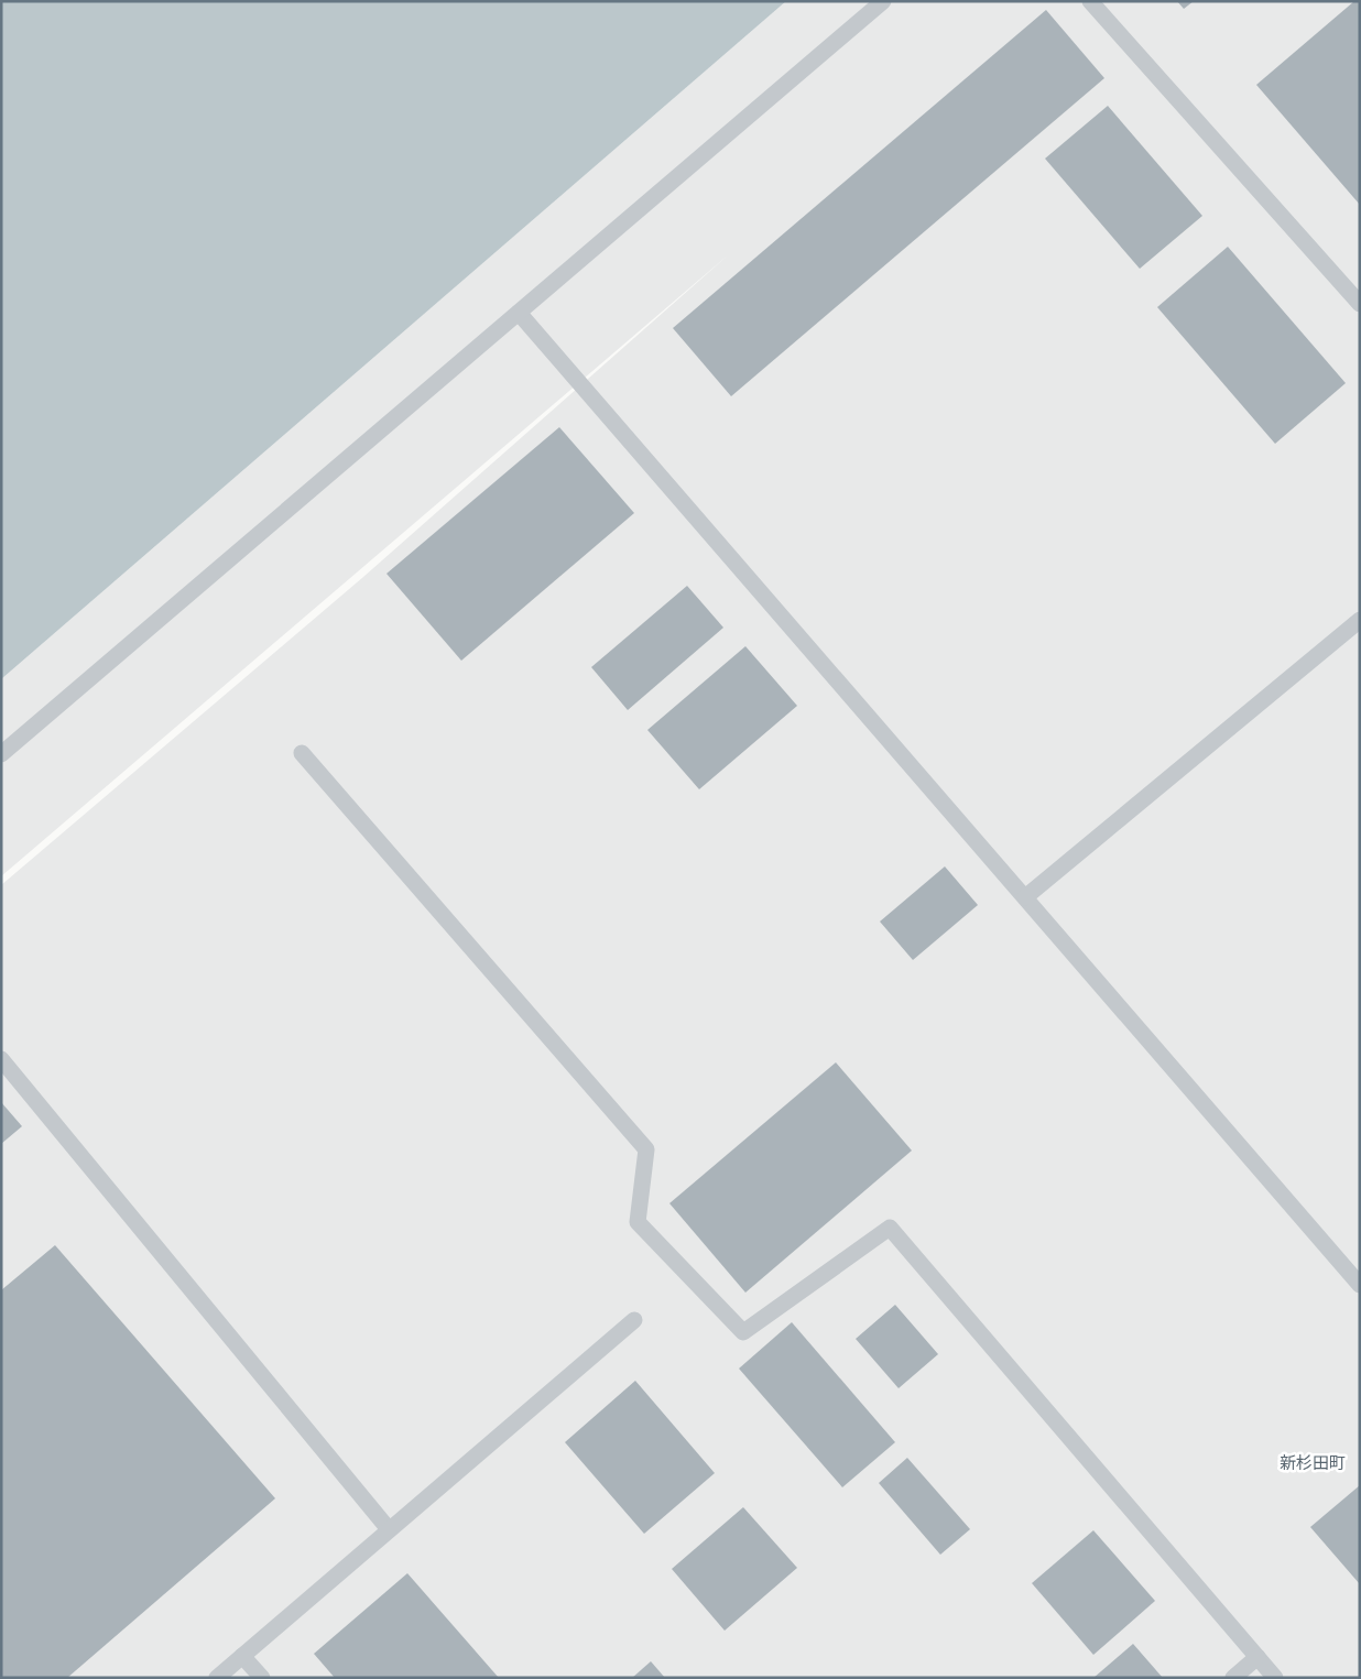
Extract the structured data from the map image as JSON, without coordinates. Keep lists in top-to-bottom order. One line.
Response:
{"districts":["新杉田町"]}
